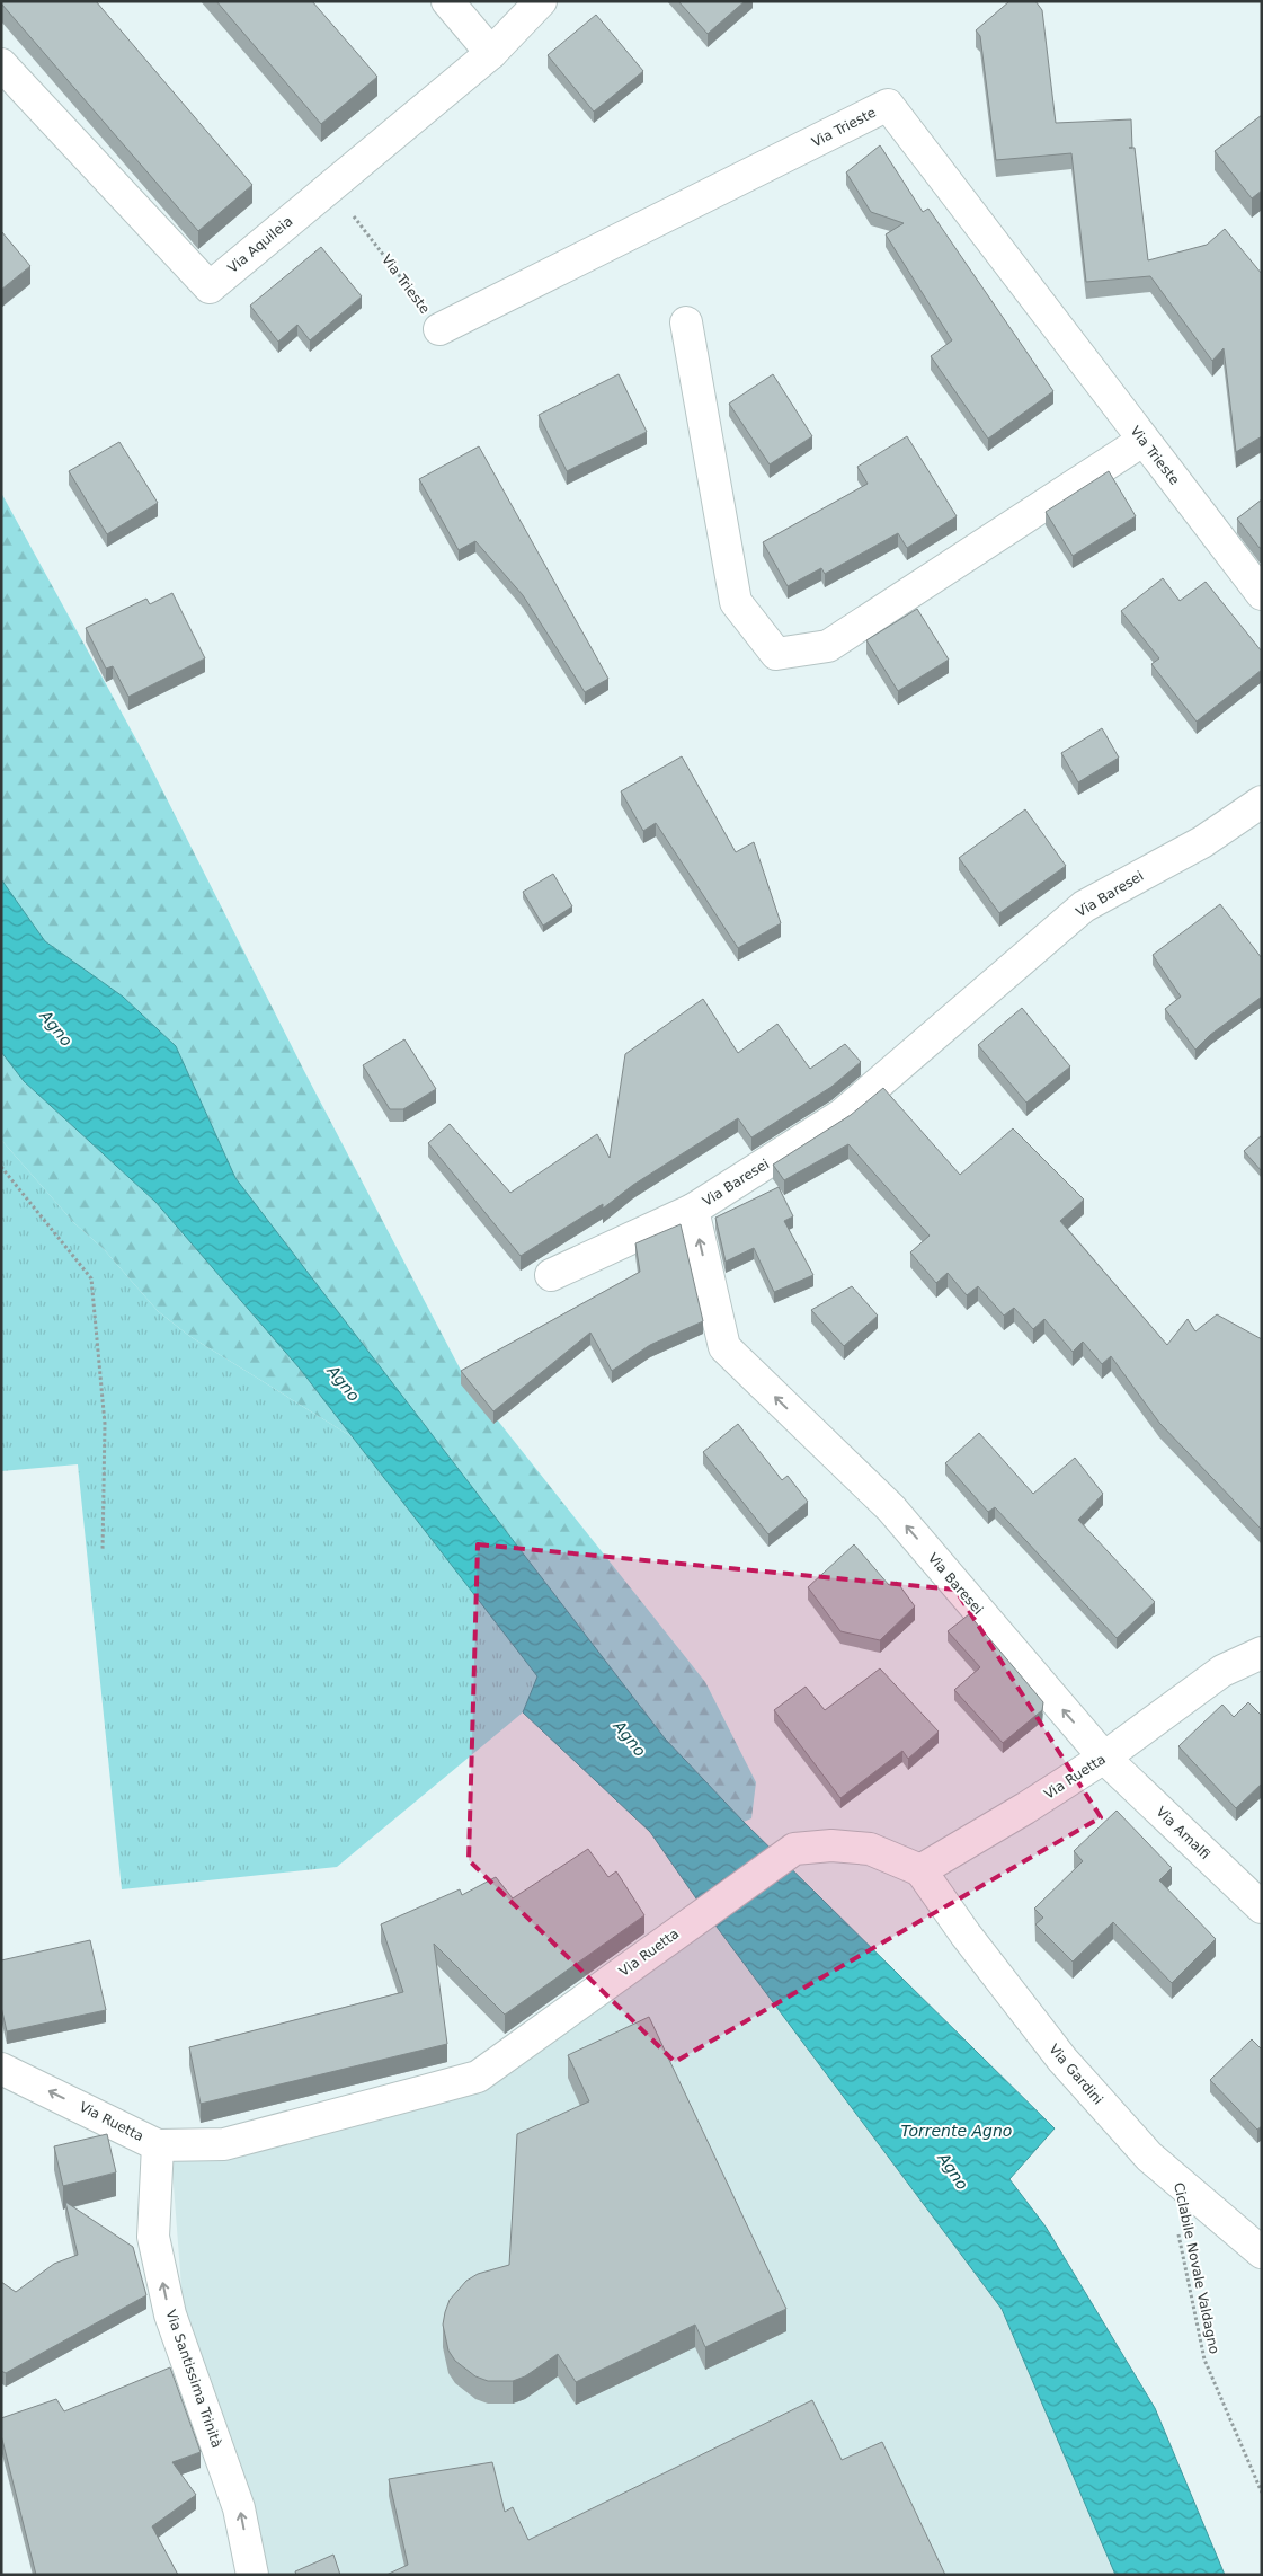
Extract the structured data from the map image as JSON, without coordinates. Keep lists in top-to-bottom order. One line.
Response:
{"streets":{"street":["Via Trieste","Via Aquileia","Via Baresei","Via Ruetta","Via Amalfi","Via Gardini","Via Santissima Trinità"],"path":["Ciclabile Novale Valdagno"]},"crossings":[["Via Trieste","Via Aquileia"],["Via Baresei","Via Ruetta"],["Via Baresei","Via Amalfi"],["Via Ruetta","Via Amalfi"],["Via Ruetta","Via Gardini"],["Via Ruetta","Via Santissima Trinità"],["Via Gardini","Ciclabile Novale Valdagno"]],"one_way":["Via Baresei","Via Santissima Trinità"],"water":["Agno","Torrente Agno"]}
